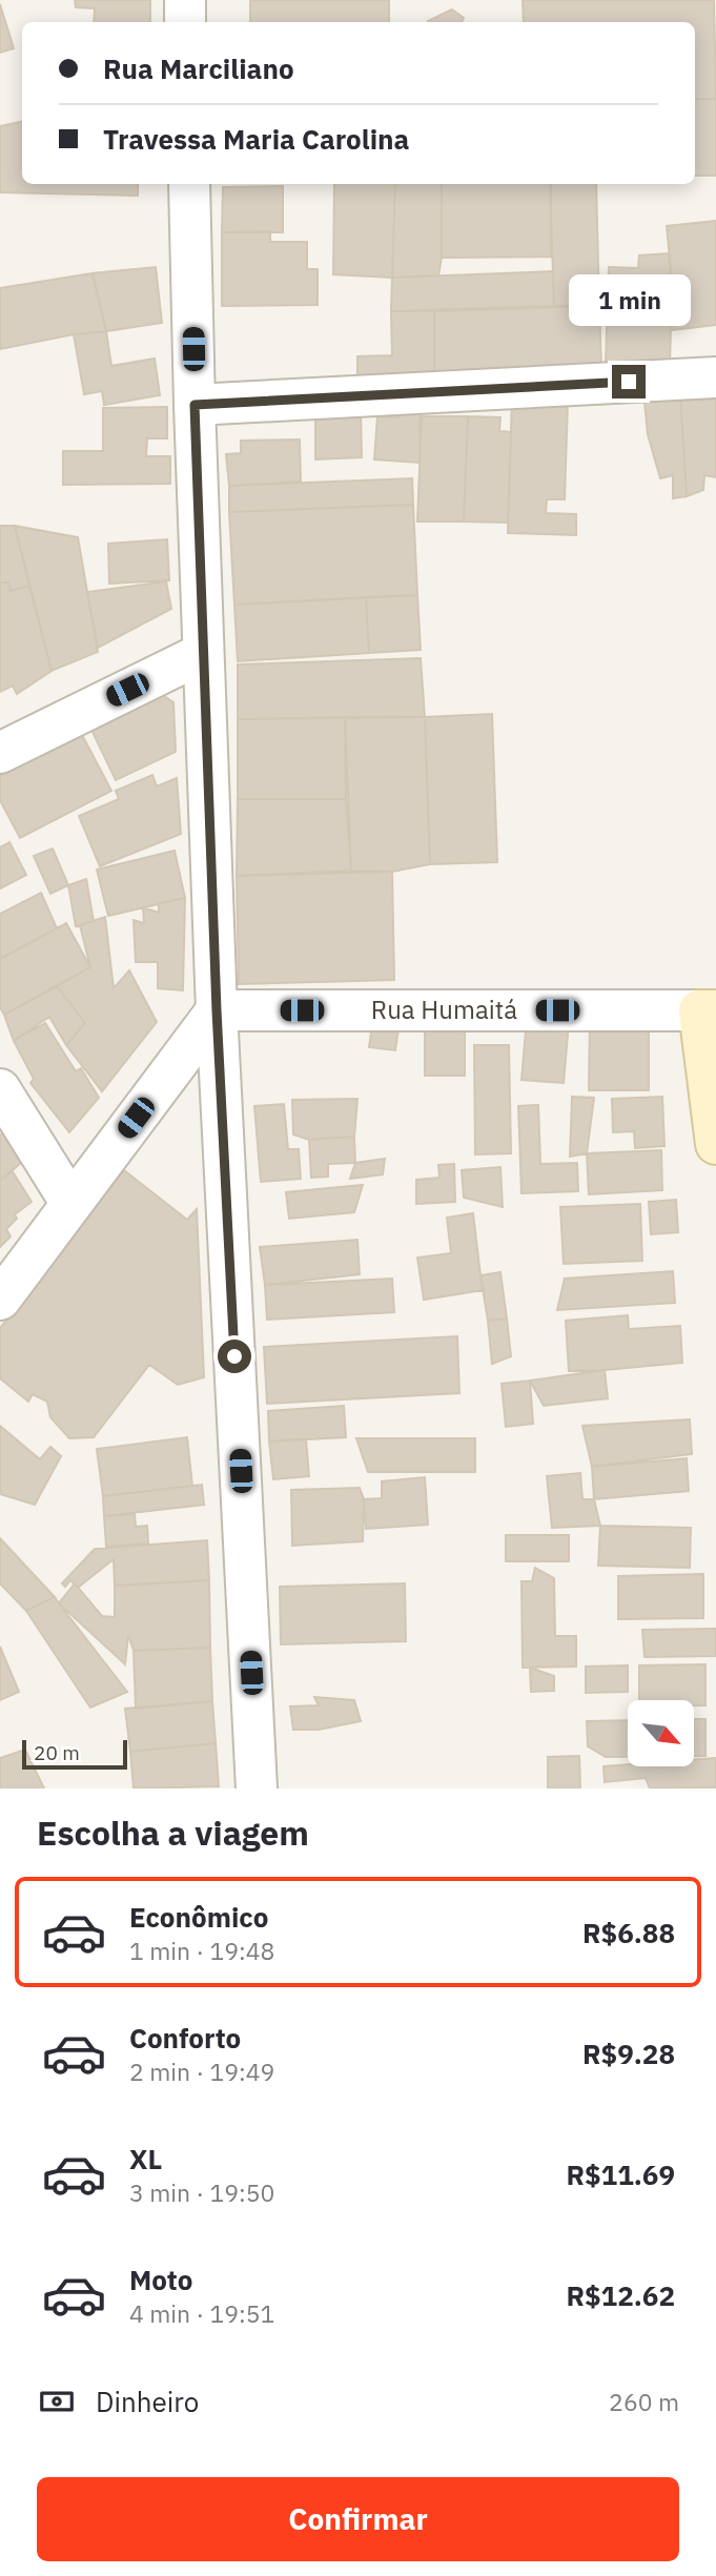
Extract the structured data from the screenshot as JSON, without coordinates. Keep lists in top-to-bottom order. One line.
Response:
{"streets":{"street":["Rua Humaitá"]},"scale_bar":"20 m","north":"bottom right","page":{"banner":["Rua Marciliano","Travessa Maria Carolina"],"bubble":"1 min","scale":"20 m","heading":"Escolha a viagem","list":[{"name":"Econômico","note":"1 min · 19:48","value":"R$6.88"},{"name":"Conforto","note":"2 min · 19:49","value":"R$9.28"},{"name":"XL","note":"3 min · 19:50","value":"R$11.69"},{"name":"Moto","note":"4 min · 19:51","value":"R$12.62"}],"pay":["Dinheiro","260 m"],"buttons":"Confirmar"}}
